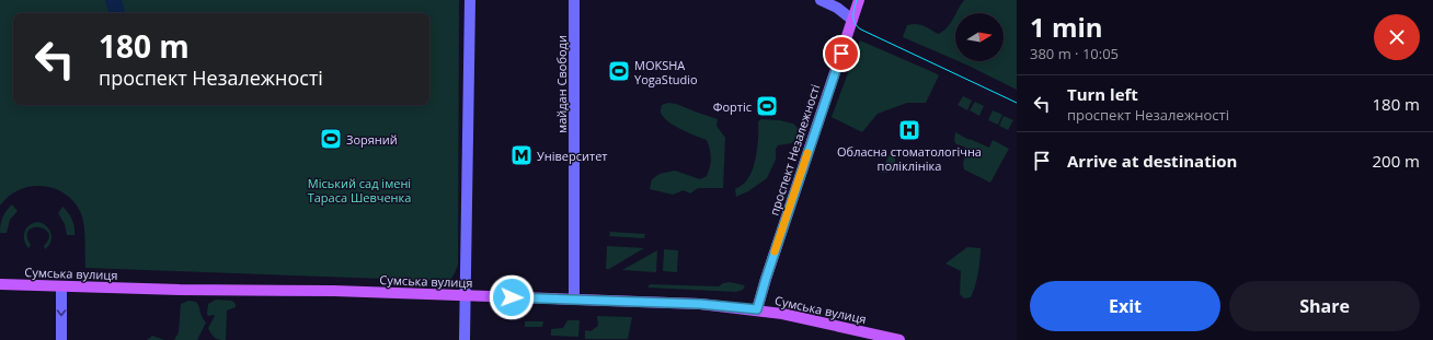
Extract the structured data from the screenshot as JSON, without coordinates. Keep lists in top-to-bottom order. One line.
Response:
{"streets":{"main road":["майдан Свободи","проспект Незалежності","Сумська вулиця"]},"crossings":[["майдан Свободи","Сумська вулиця"],["проспект Незалежності","Сумська вулиця"]],"parks":["Міський сад імені Тараса Шевченка"],"places":{"sports":["MOKSHA YogaStudio","Фортiс","Зоряний"],"hospital":["Обласна стоматологічна поліклініка"],"metro station":["Університет"]},"north":"right","page":{"heading":["1 min","380 m · 10:05"],"turn":["180 m","проспект Незалежності"],"list":[{"name":"Turn left","note":"проспект Незалежності","value":"180 m"},{"name":"Arrive at destination","value":"200 m"}],"buttons":["Exit","Share"]}}
